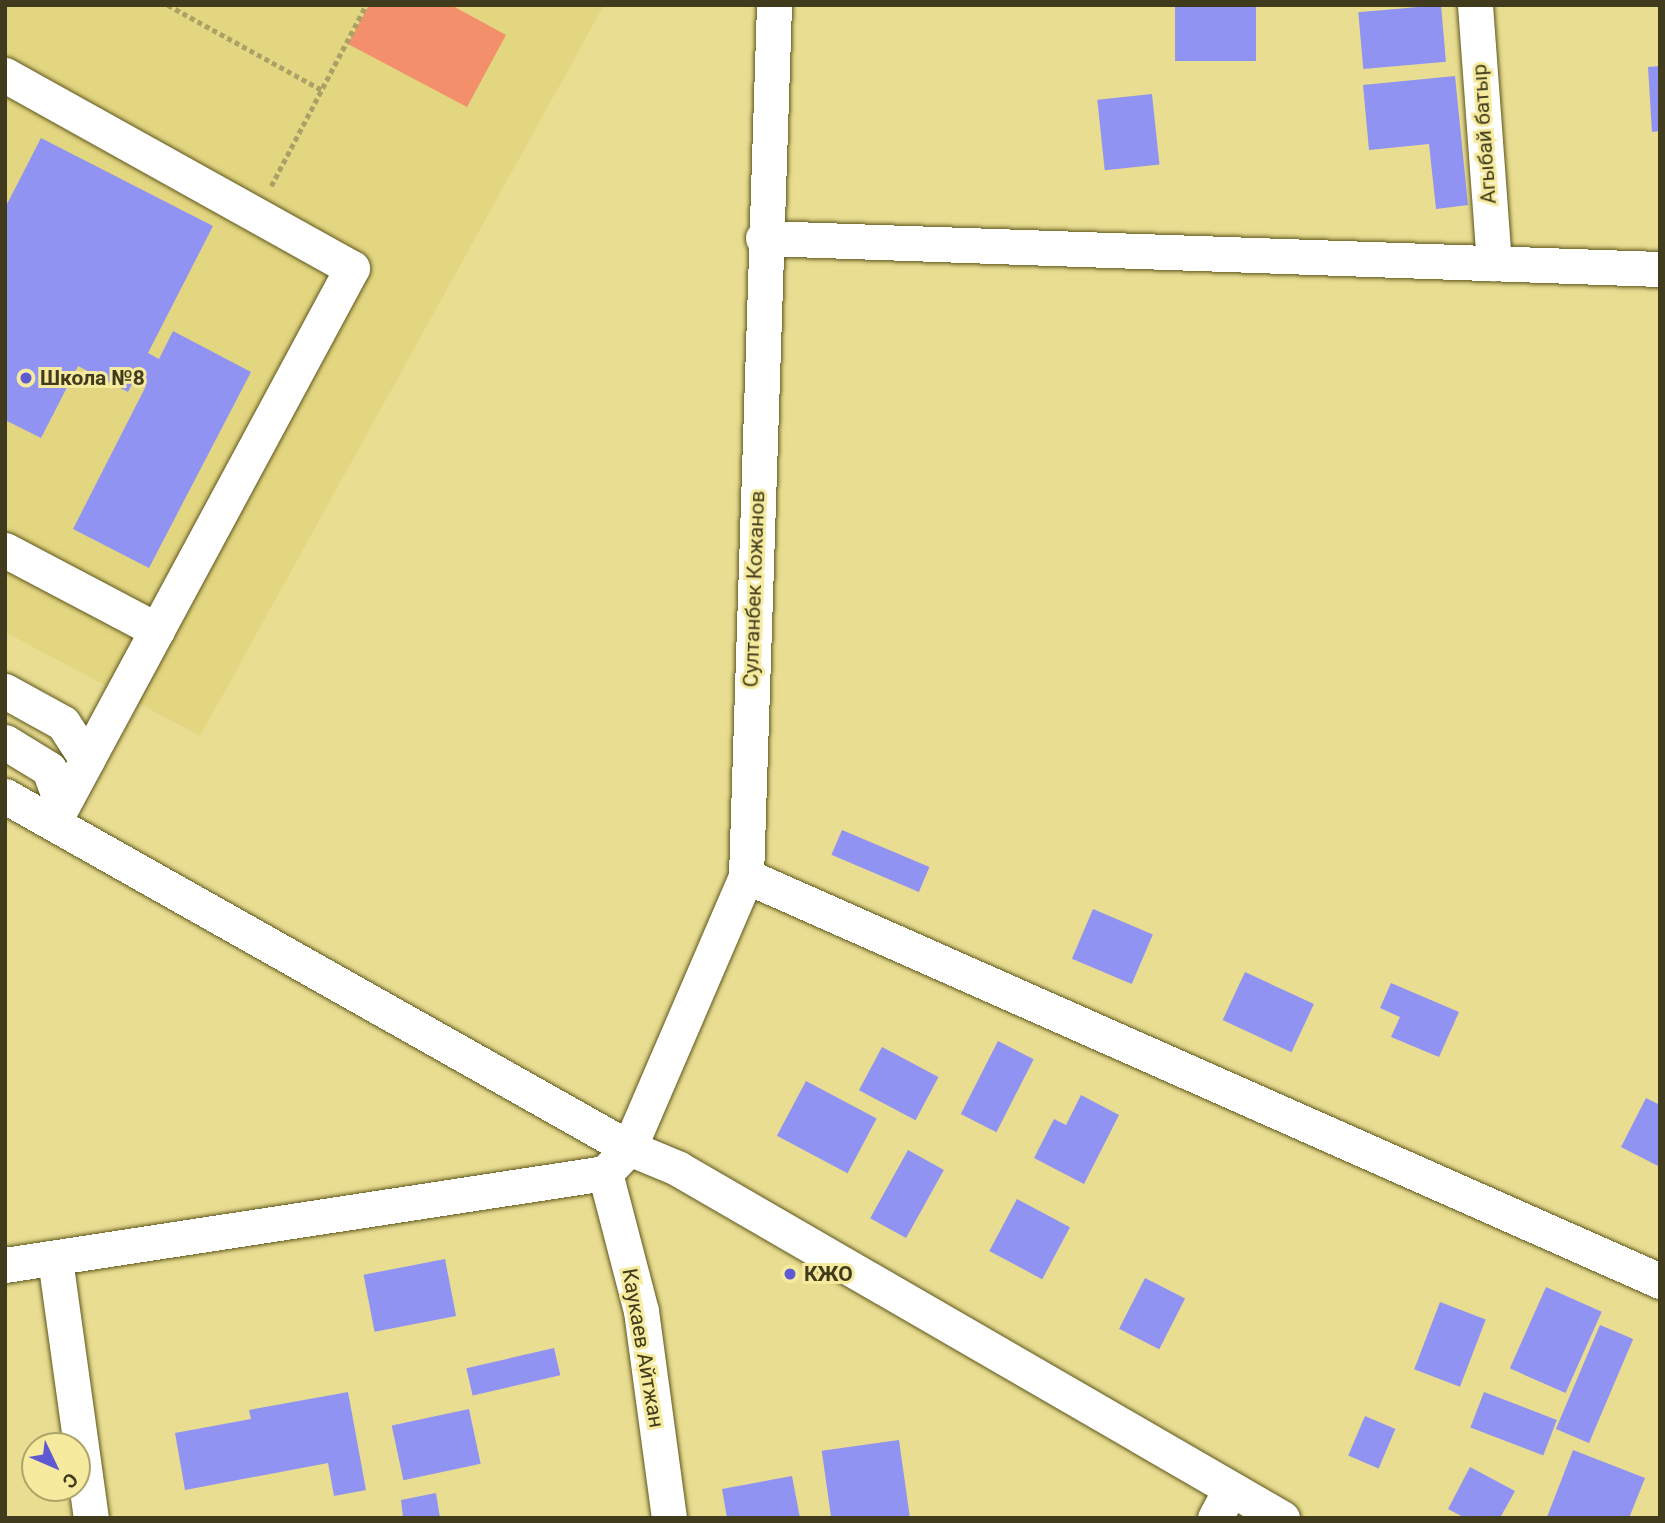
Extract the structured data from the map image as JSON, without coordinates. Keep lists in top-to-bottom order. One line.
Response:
{"streets":{"street":["Агыбай батыр","Султанбек Кожанов","Каукаев Айтжан"]},"crossings":[["Султанбек Кожанов","Каукаев Айтжан"]],"places":["Школа №8","КЖО"],"north":"bottom right"}
